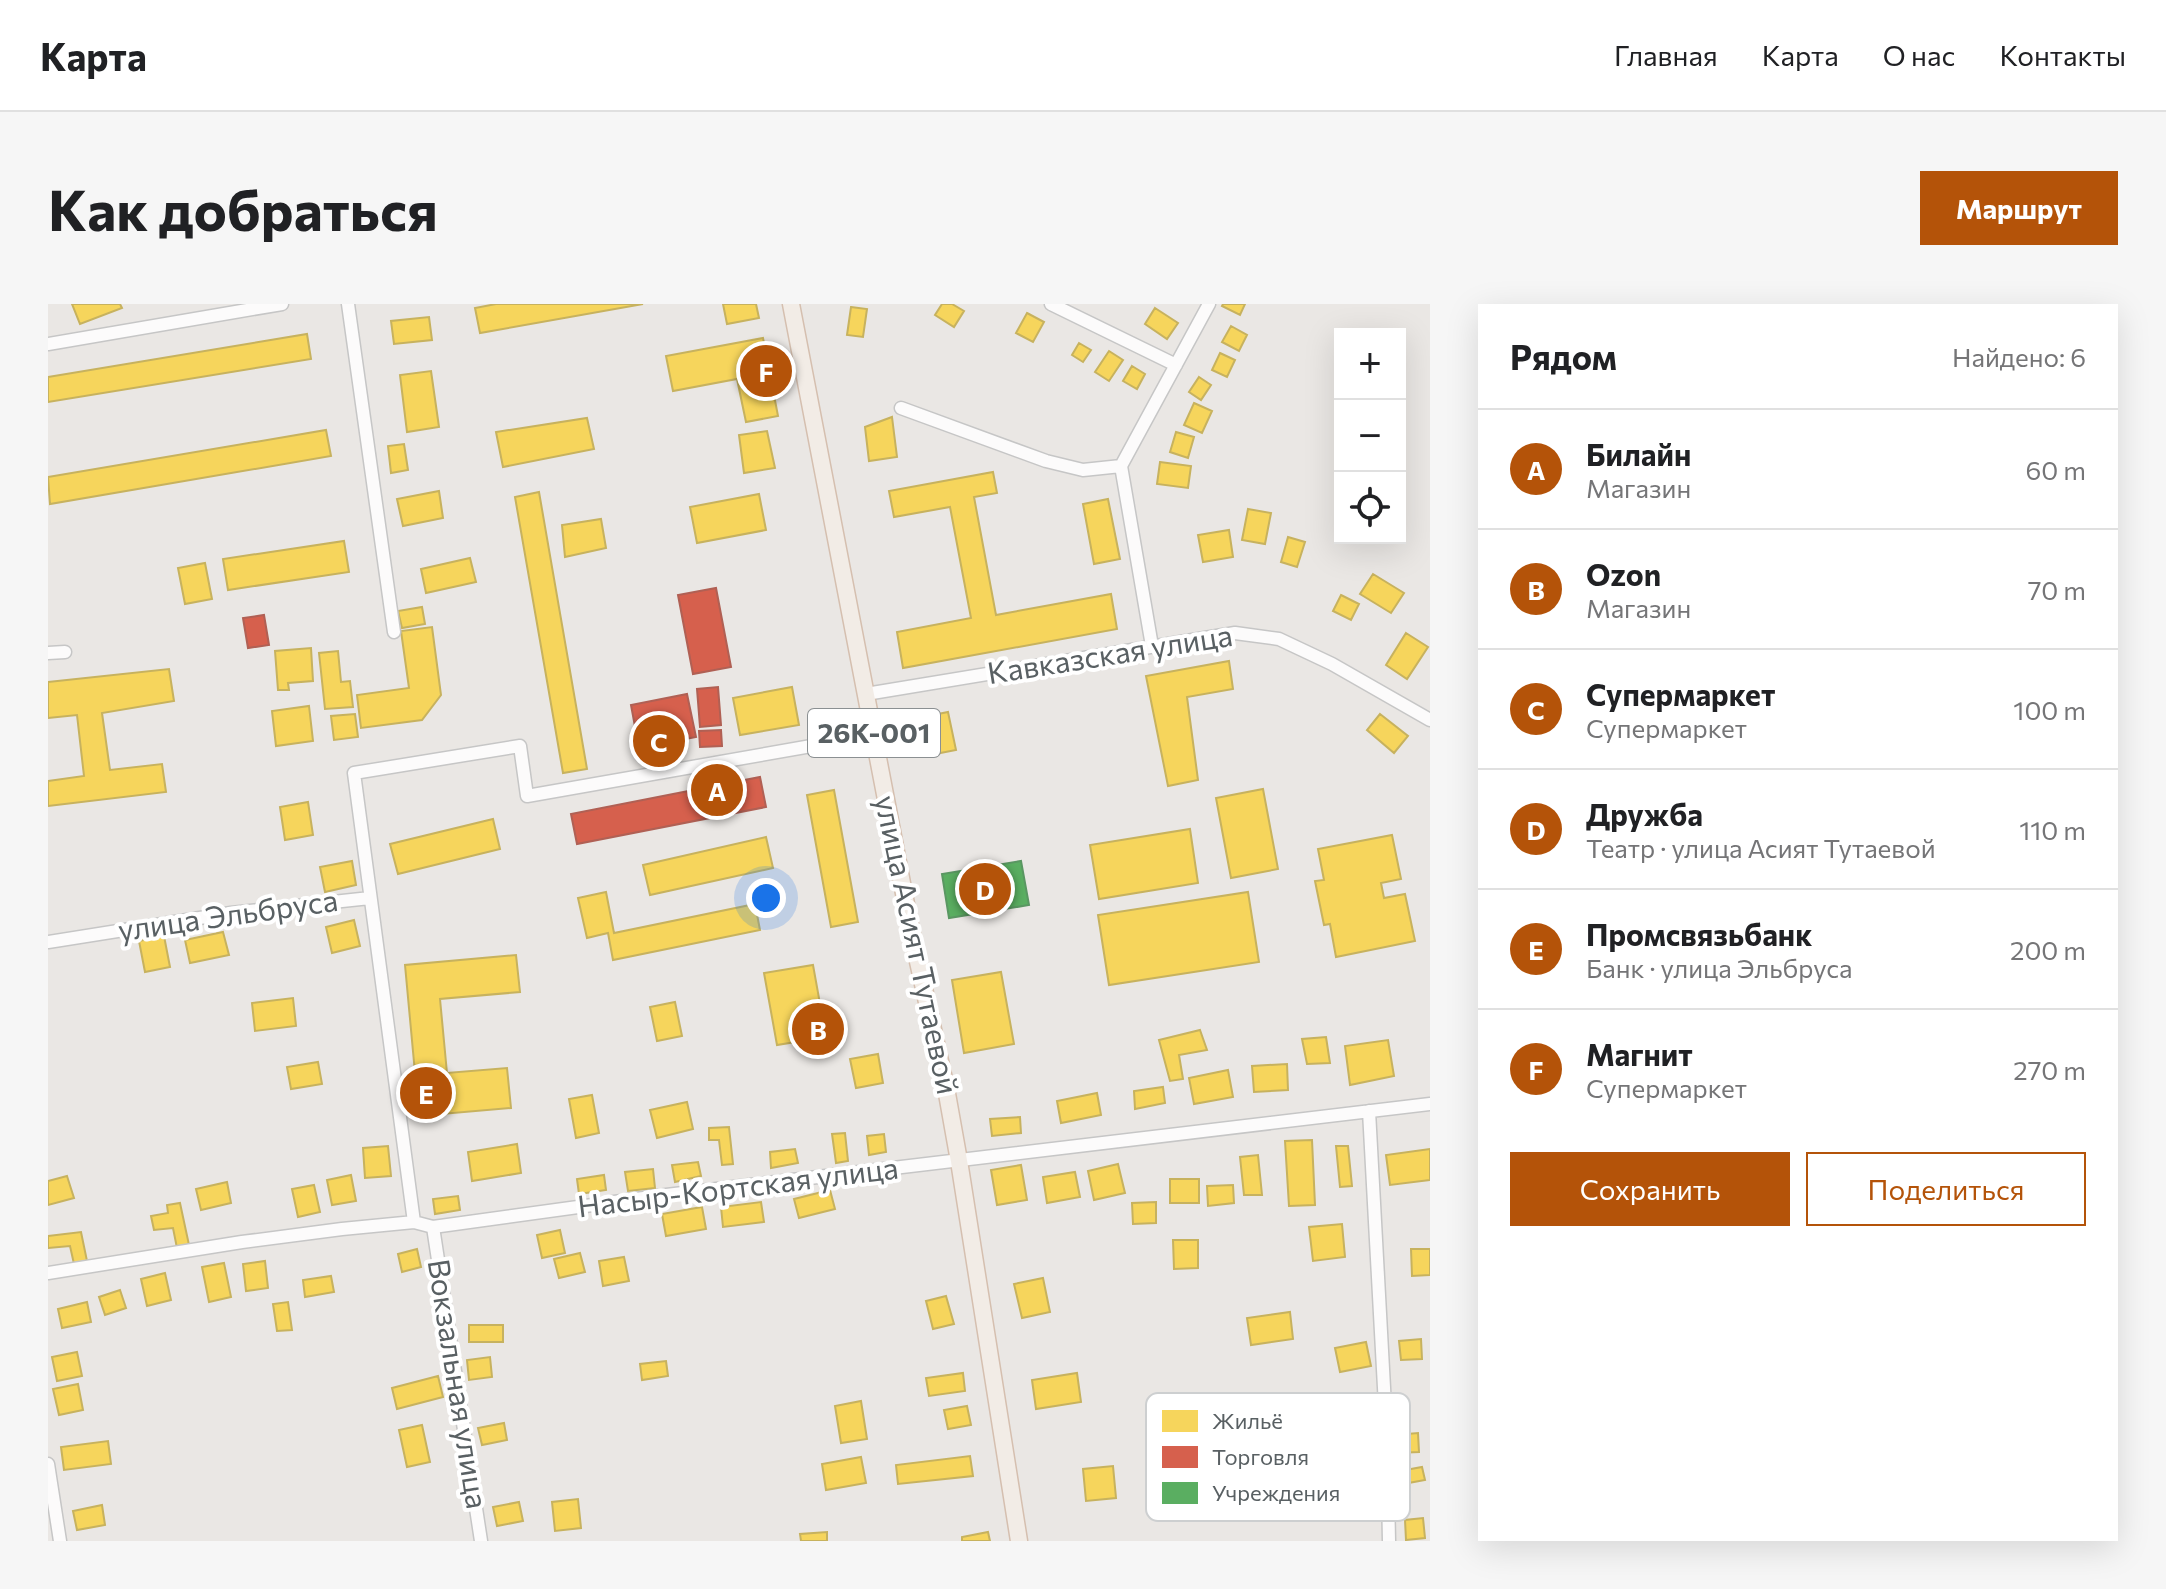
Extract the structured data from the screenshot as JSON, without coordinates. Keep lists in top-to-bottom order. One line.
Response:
{"streets":{"main road":["26К-001","улица Асият Тутаевой"],"street":["Кавказская улица","улица Эльбруса","Насыр-Кортская улица","Вокзальная улица"]},"crossings":[["Кавказская улица","улица Асият Тутаевой"],["улица Эльбруса","Насыр-Кортская улица"],["улица Асият Тутаевой","Насыр-Кортская улица"],["Насыр-Кортская улица","Вокзальная улица"]],"legend":["Жильё","Торговля","Учреждения"],"page":{"header":"Карта","nav":["Главная","Карта","О нас","Контакты"],"buttons":["Маршрут",["Сохранить","Поделиться"]],"title":"Как добраться","heading":["Рядом","Найдено: 6"],"map_buttons":["+","−"],"pins":["F","C","A","D","B","E"],"list":[{"mark":"A","name":"Билайн","note":"Магазин","value":"60 m"},{"mark":"B","name":"Ozon","note":"Магазин","value":"70 m"},{"mark":"C","name":"Супермаркет","note":"Супермаркет","value":"100 m"},{"mark":"D","name":"Дружба","note":"Театр · улица Асият Тутаевой","value":"110 m"},{"mark":"E","name":"Промсвязьбанк","note":"Банк · улица Эльбруса","value":"200 m"},{"mark":"F","name":"Магнит","note":"Супермаркет","value":"270 m"}]}}
